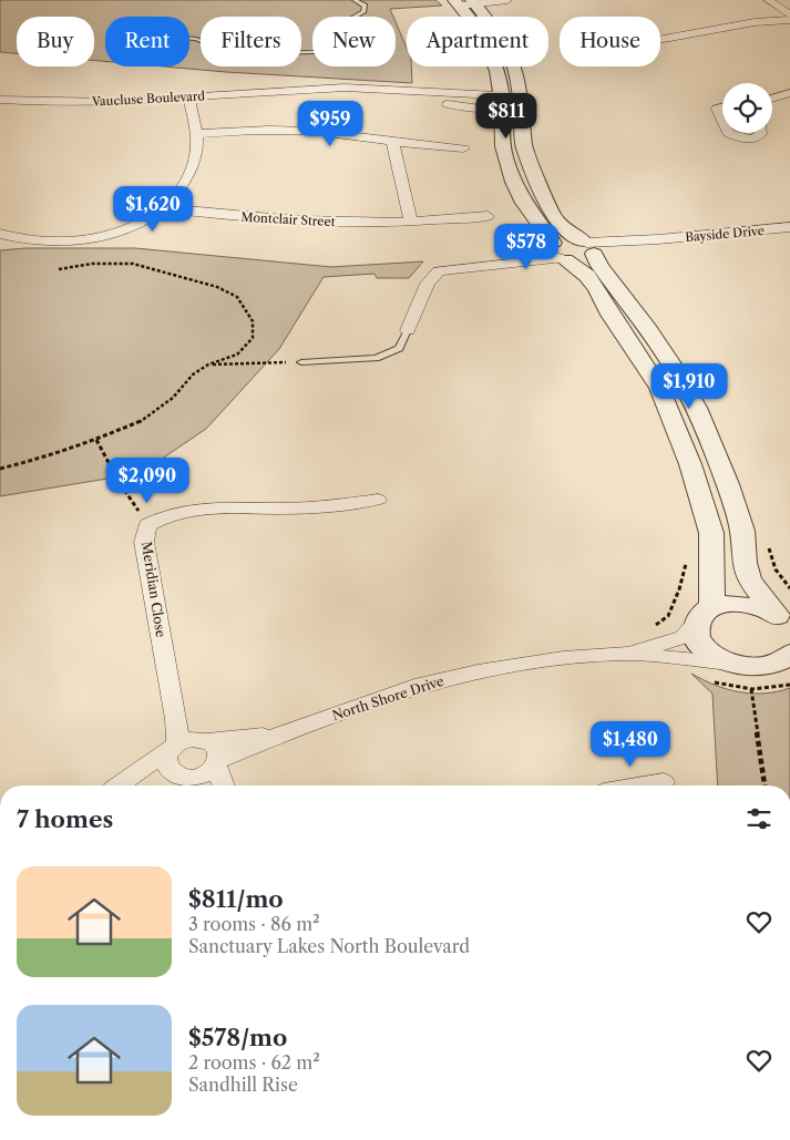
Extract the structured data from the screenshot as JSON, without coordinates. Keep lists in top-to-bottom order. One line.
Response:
{"streets":{"street":["Vaucluse Boulevard","Montclair Street","Bayside Drive","Meridian Close","North Shore Drive"]},"crossings":[["Meridian Close","North Shore Drive"]],"page":{"chip":["Buy","Rent","Filters","New","Apartment","House"],"price":["$811","$959","$1,620","$578","$1,910","$2,090","$1,480"],"heading":"7 homes","list":[{"name":"$811/mo","note":"3 rooms · 86 m² · Sanctuary Lakes North Boulevard"},{"name":"$578/mo","note":"2 rooms · 62 m² · Sandhill Rise"}]}}
